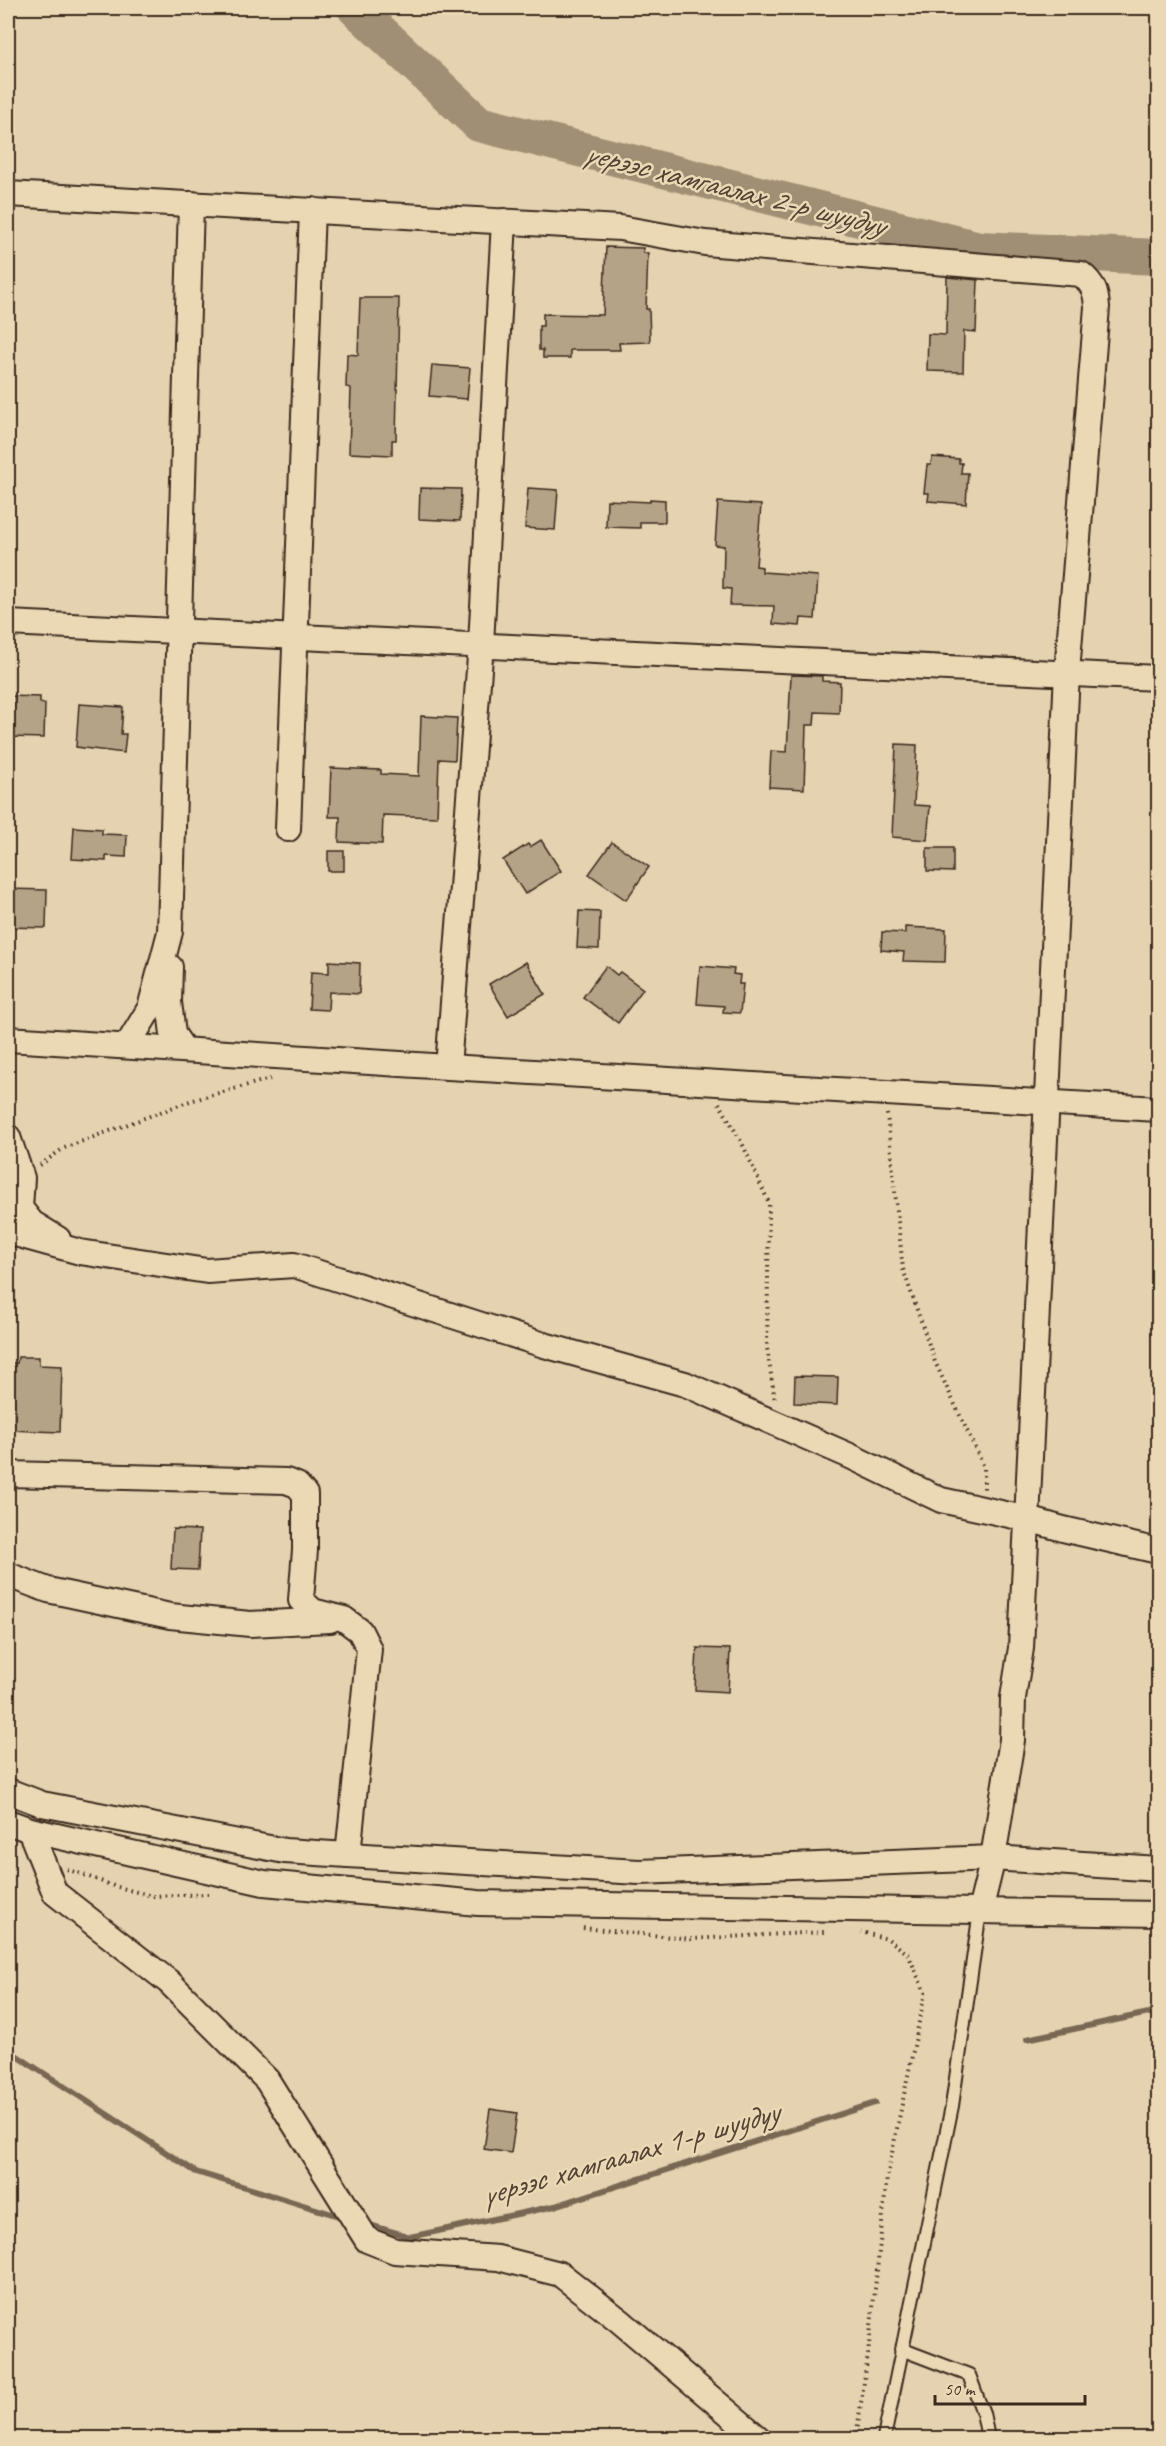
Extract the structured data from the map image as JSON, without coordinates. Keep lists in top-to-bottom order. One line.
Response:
{"water":["үерээс хамгаалах 2-р шуудуу","үерээс хамгаалах 1-р шуудуу"],"scale_bar":"50 m"}
